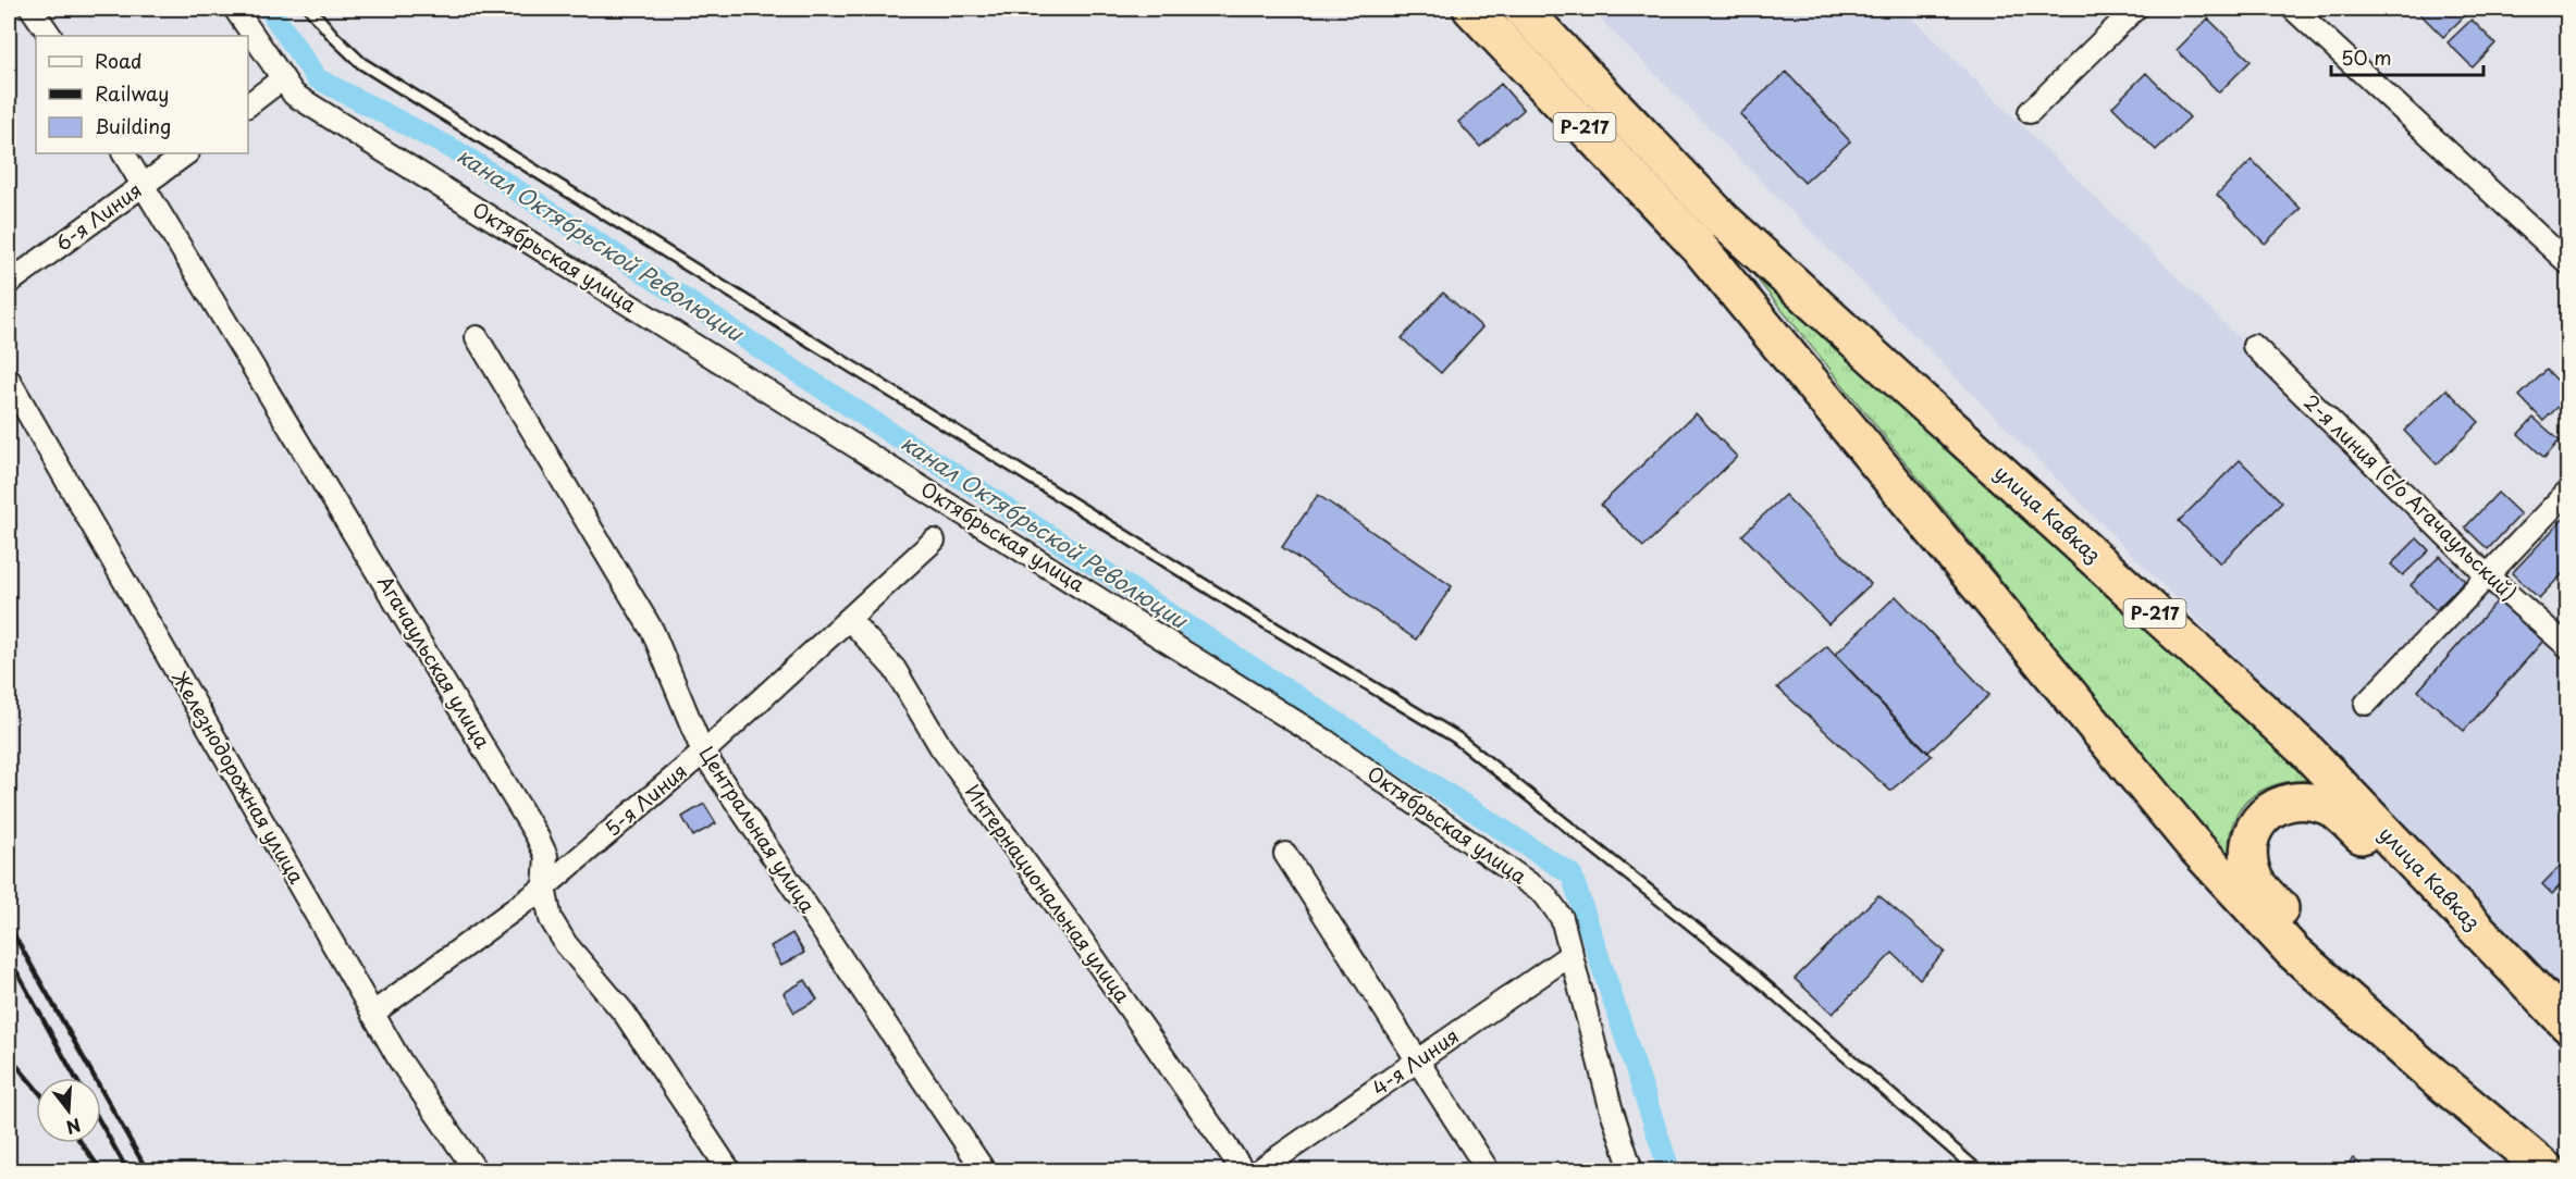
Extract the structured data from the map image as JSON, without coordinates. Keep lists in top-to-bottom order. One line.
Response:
{"streets":{"highway":["Р-217","улица Кавказ"],"street":["6-я Линия","Октябрьская улица","2-я линия (с/о Агачаульский)","Агачаульская улица","Железнодорожная улица","5-я Линия","Центральная улица","Интернациональная улица","4-я Линия"]},"crossings":[["6-я Линия","Агачаульская улица"],["Октябрьская улица","4-я Линия"],["Агачаульская улица","5-я Линия"],["Железнодорожная улица","5-я Линия"],["5-я Линия","Центральная улица"],["5-я Линия","Интернациональная улица"]],"water":["канал Октябрьской Революции"],"legend":["Road","Railway","Building"],"scale_bar":"50 m","north":"bottom"}
